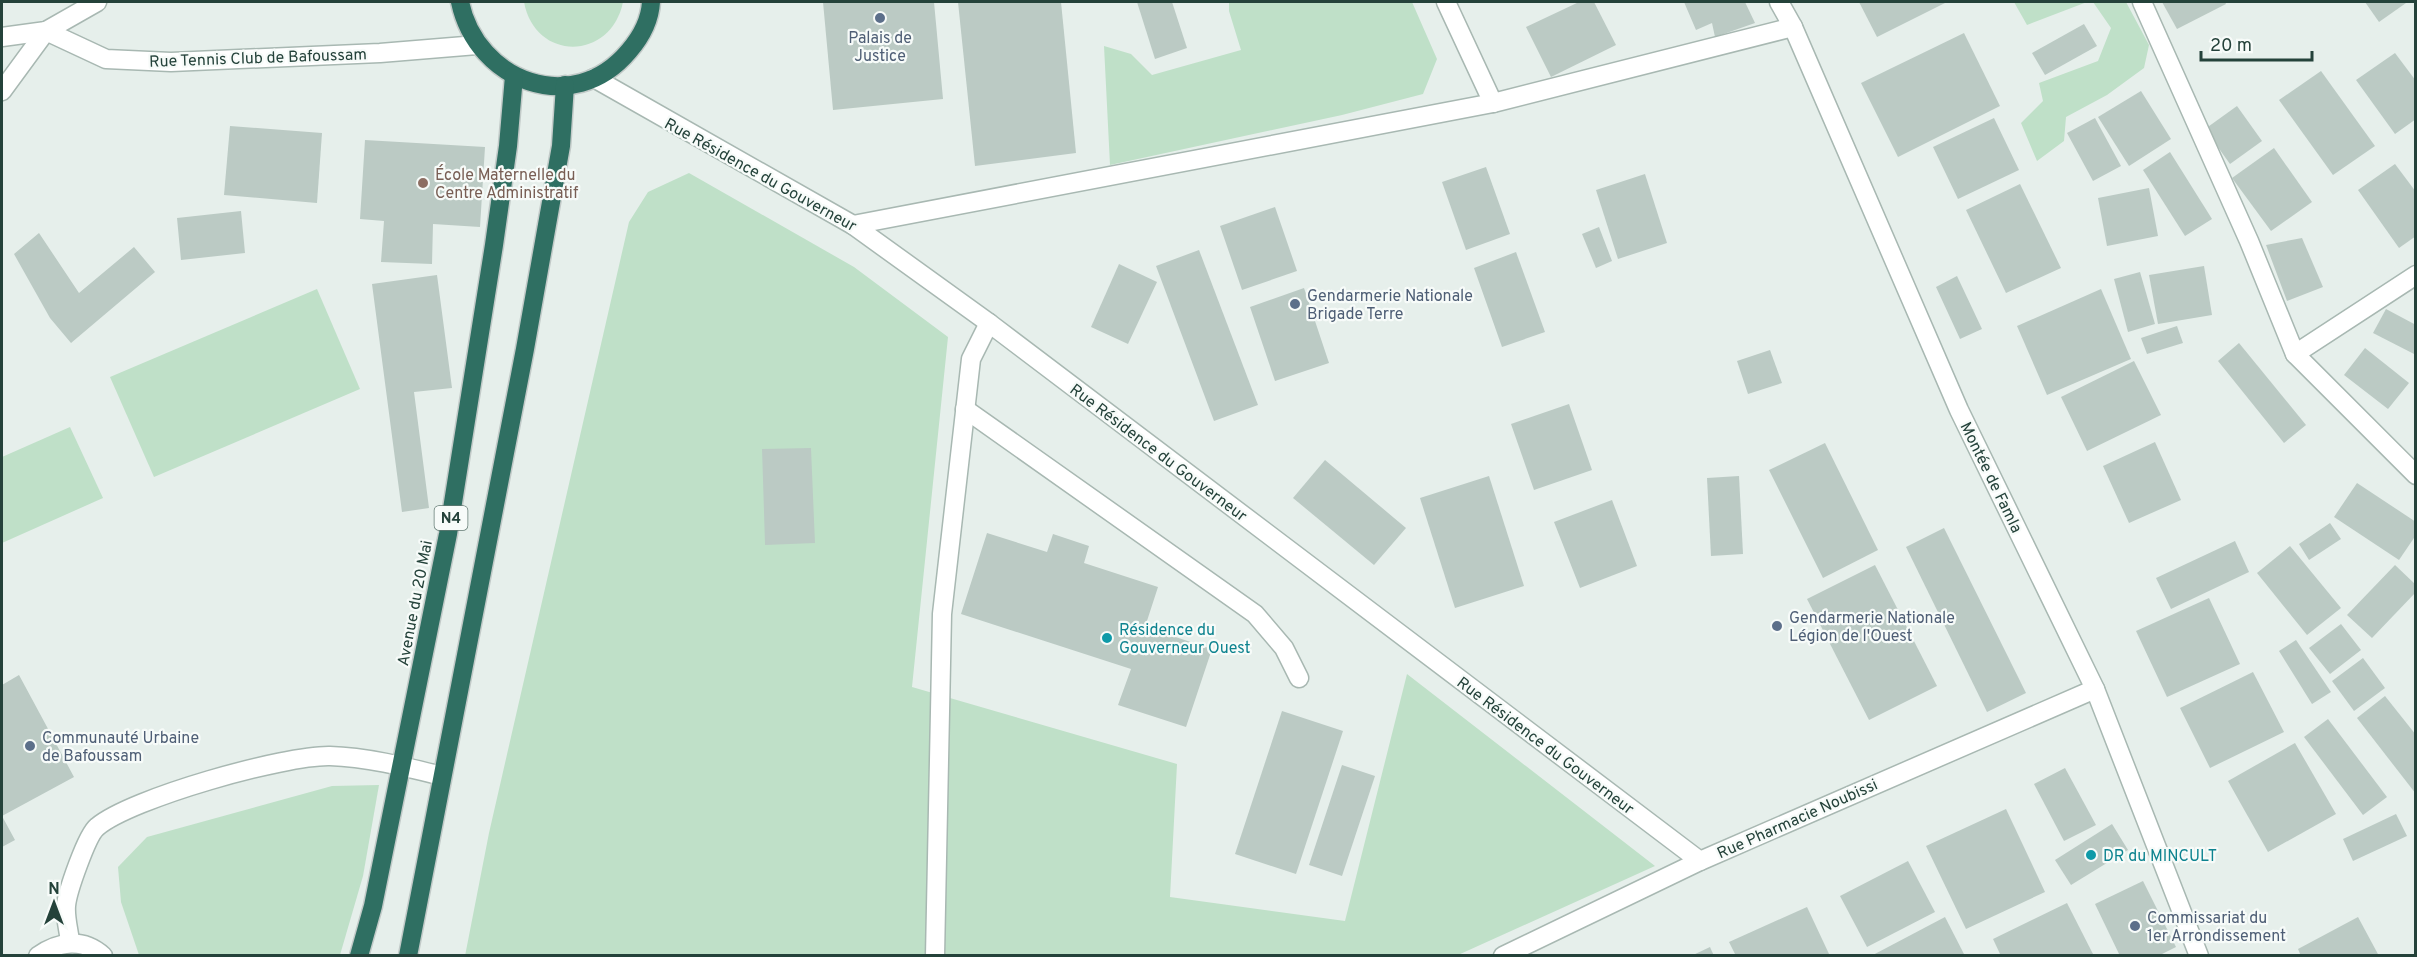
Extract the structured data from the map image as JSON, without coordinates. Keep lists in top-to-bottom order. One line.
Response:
{"streets":{"highway":["N4","Avenue du 20 Mai"],"street":["Rue Tennis Club de Bafoussam","Rue Résidence du Gouverneur","Montée de Famla","Rue Pharmacie Noubissi"]},"crossings":[["Rue Résidence du Gouverneur","Rue Pharmacie Noubissi"],["Montée de Famla","Rue Pharmacie Noubissi"]],"places":["Palais de Justice","École Maternelle du Centre Administratif","Gendarmerie Nationale Brigade Terre","Gendarmerie Nationale Légion de l'Ouest","Résidence du Gouverneur Ouest","Communauté Urbaine de Bafoussam","DR du MINCULT","Commissariat du 1er Arrondissement"],"scale_bar":"20 m","north":"top"}
